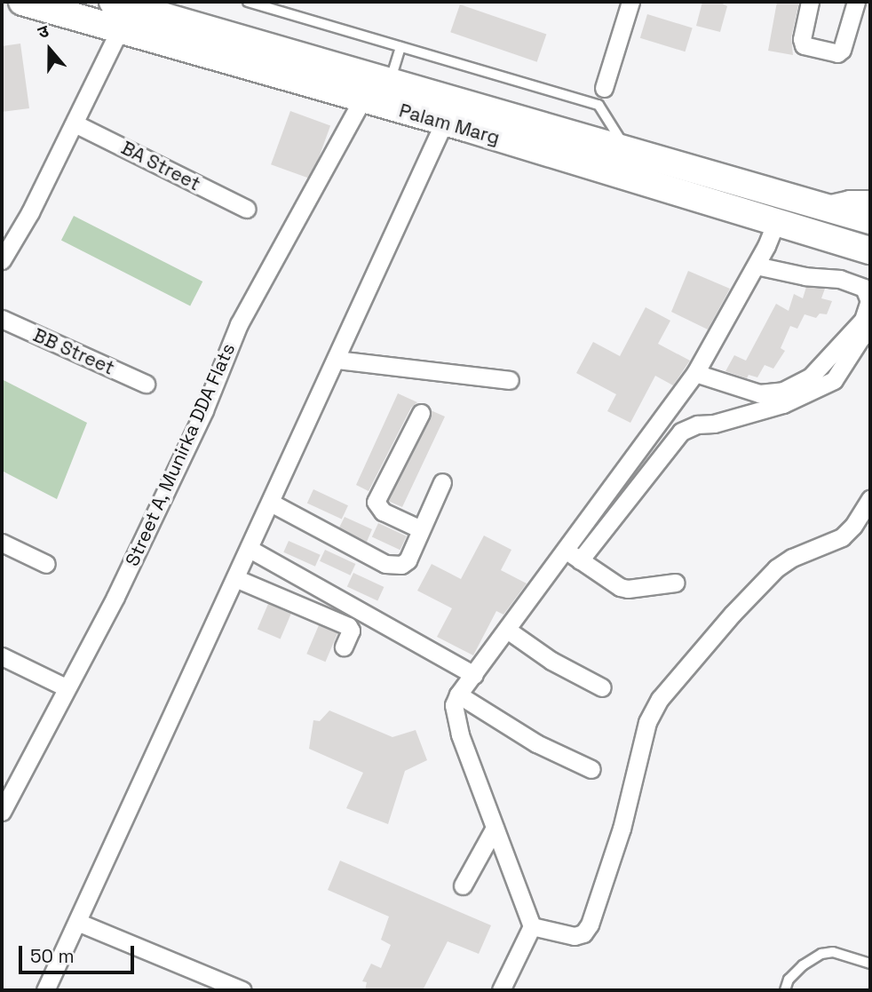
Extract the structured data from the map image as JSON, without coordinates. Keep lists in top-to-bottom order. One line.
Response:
{"streets":{"main road":["Palam Marg"],"street":["BA Street","BB Street","Street A, Munirka DDA Flats"]},"crossings":[["Palam Marg","Street A, Munirka DDA Flats"]],"scale_bar":"50 m","north":"top"}
